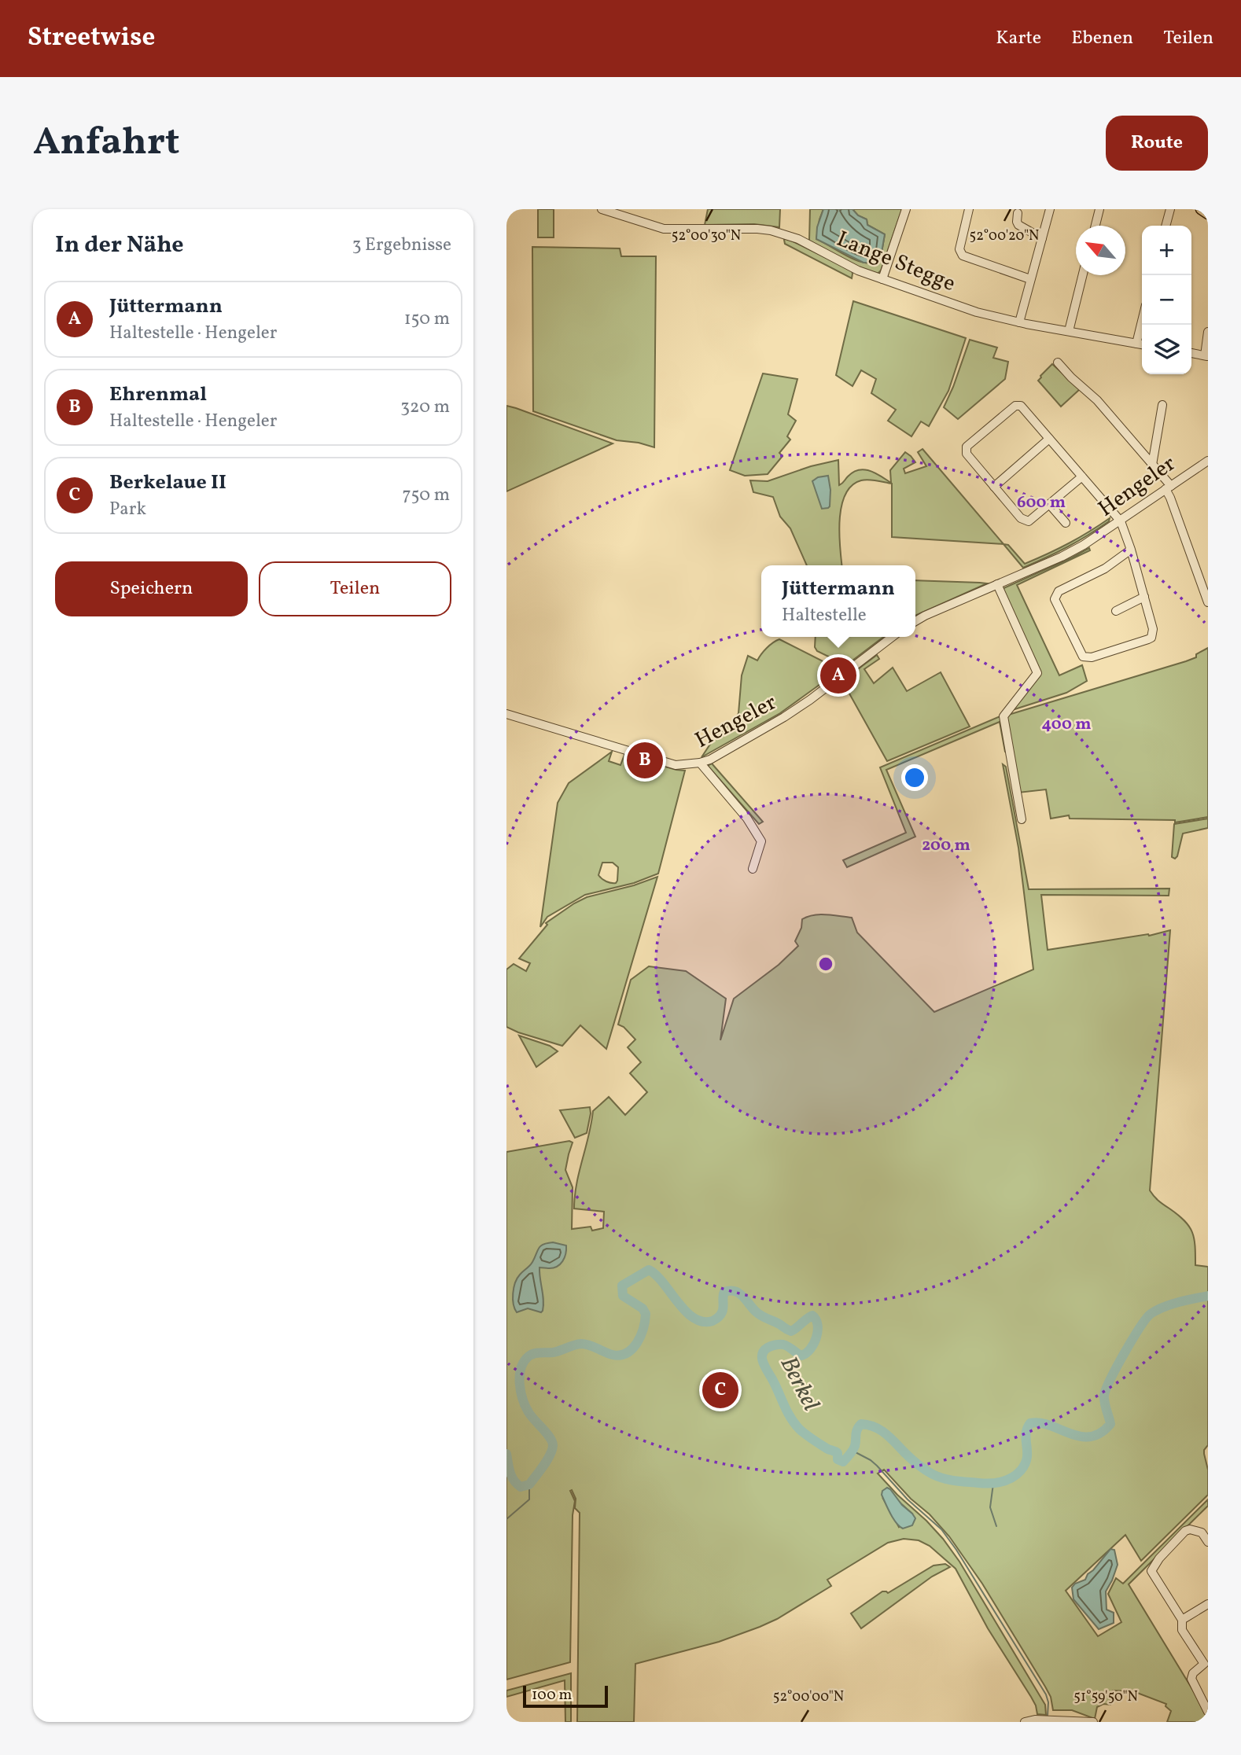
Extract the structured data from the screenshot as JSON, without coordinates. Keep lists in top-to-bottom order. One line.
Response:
{"streets":{"street":["Lange Stegge","Hengeler"]},"water":["Berkel"],"scale_bar":"100 m","north":"top left","page":{"header":"Streetwise","nav":["Karte","Ebenen","Teilen"],"buttons":["Route",["Speichern","Teilen"]],"title":"Anfahrt","heading":["In der Nähe","3 Ergebnisse"],"map_buttons":["+","−"],"list":[{"mark":"A","name":"Jüttermann","note":"Haltestelle · Hengeler","value":"150 m"},{"mark":"B","name":"Ehrenmal","note":"Haltestelle · Hengeler","value":"320 m"},{"mark":"C","name":"Berkelaue II","note":"Park","value":"750 m"}],"popup":["Jüttermann","Haltestelle"],"pins":["A","B","C"],"scale":"100 m"},"coordinates":["52°00'30\"N","52°00'20\"N","52°00'00\"N","51°59'50\"N"],"rings":["600 m","400 m","200 m"]}
